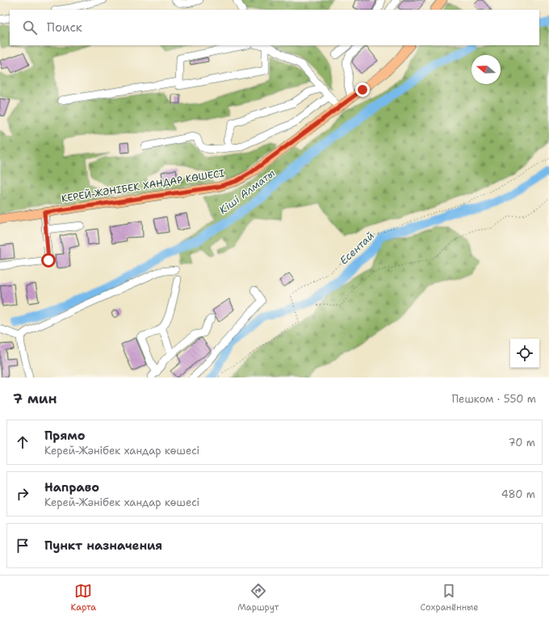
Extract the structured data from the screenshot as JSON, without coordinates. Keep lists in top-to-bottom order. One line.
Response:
{"streets":{"main road":["КЕРЕЙ-ЖӘНІБЕК ХАНДАР КӨШЕСІ"]},"water":["Кіші Алматы","Есентай"],"north":"left","page":{"search":"Поиск","heading":["7 мин","Пешком · 550 m"],"list":[["Прямо","Керей-Жәнібек хандар көшесі","70 m"],["Направо","Керей-Жәнібек хандар көшесі","480 m"],"Пункт назначения"],"nav":["Карта","Маршрут","Сохранённые"]}}
